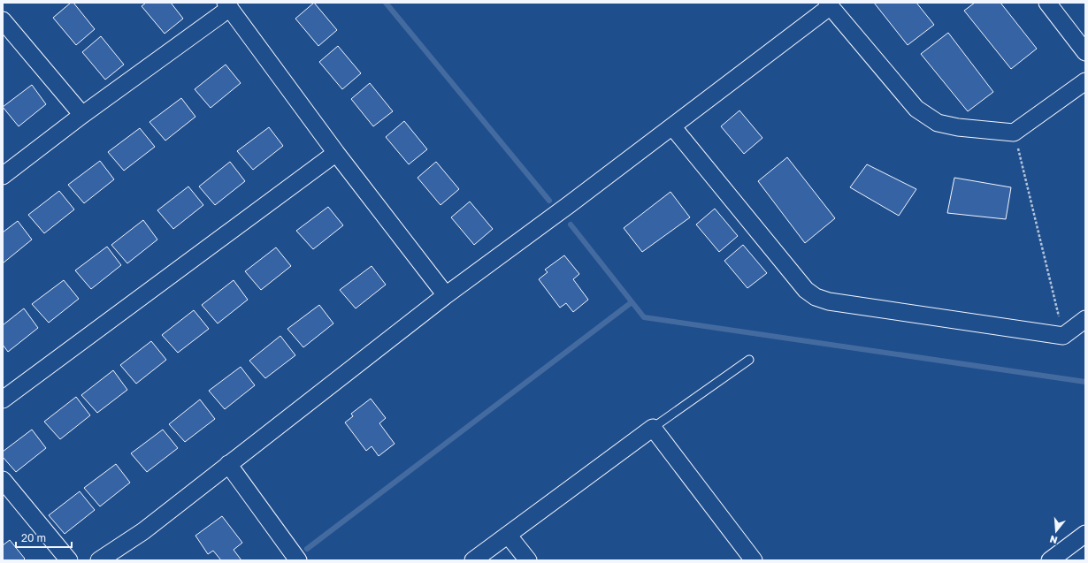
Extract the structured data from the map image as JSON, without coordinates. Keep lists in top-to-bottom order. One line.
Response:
{"scale_bar":"20 m","north":"bottom"}
